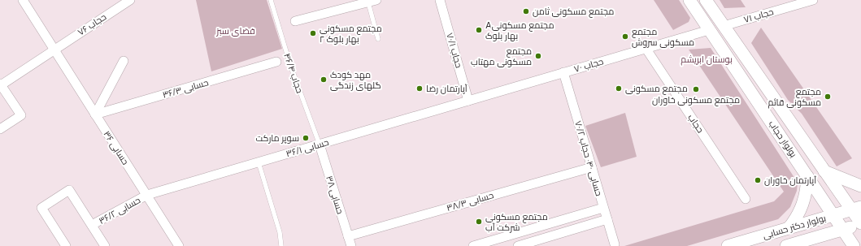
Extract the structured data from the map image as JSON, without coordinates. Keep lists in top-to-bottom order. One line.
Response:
{"streets":{"main road":["بولوار حجاب","بولوار دکتر حسابی"],"street":["حجاب ۷۱","حجاب ۷۶","حجاب ۷۰/۱","حجاب ۷۰","حسابی ۳۶/۳","حجاب","حسابی ۳۶","حسابی ۳۶/۱","حسابی ۴۰- حجاب ۷۰/۲","حسابی ۳۸","حسابی ۳۸/۳","حسابی ۳۶/۲"],"lane":["حجاب ۴۶/۴"]},"crossings":[["حجاب ۷۱","بولوار حجاب"],["حجاب ۷۶","حسابی ۳۶"],["حجاب ۷۰/۱","حجاب ۷۰"],["حجاب ۷۰/۱","حسابی ۳۶/۱"],["حجاب ۷۰","حجاب"],["حجاب ۷۰","بولوار حجاب"],["حجاب ۷۰","حسابی ۳۶/۱"],["حجاب ۷۰","حسابی ۴۰- حجاب ۷۰/۲"],["حجاب ۴۶/۴","حسابی ۳۶/۱"],["حجاب ۴۶/۴","حسابی ۳۸"],["حسابی ۳۶/۳","حسابی ۳۶"],["بولوار حجاب","بولوار دکتر حسابی"],["حسابی ۳۶","حسابی ۳۶/۱"],["حسابی ۳۶","حسابی ۳۶/۲"],["حسابی ۳۶/۱","حسابی ۳۸"],["حسابی ۳۶/۱","حسابی ۳۶/۲"],["حسابی ۴۰- حجاب ۷۰/۲","حسابی ۳۸/۳"],["حسابی ۳۸","حسابی ۳۸/۳"]],"parks":["فضای سبز","بوستان ابریشم"],"places":["مجتمع مسکونی ثامن","Aمجتمع مسکونی بهار بلوک","مجتمع مسکونی بهار بلوک ۲","مجتمع مسکونی سروش","مجتمع مسکونی مهتاب","مهد کودک گلهای زندگی","آپارتمان رضا","مجتمع مسکونی","مجتمع مسکونی خاوران","مجتمع مسکونی قائم","سوپر مارکت","آپارتمان خاوران","مجتمع مسکونی شرکت آب"]}
